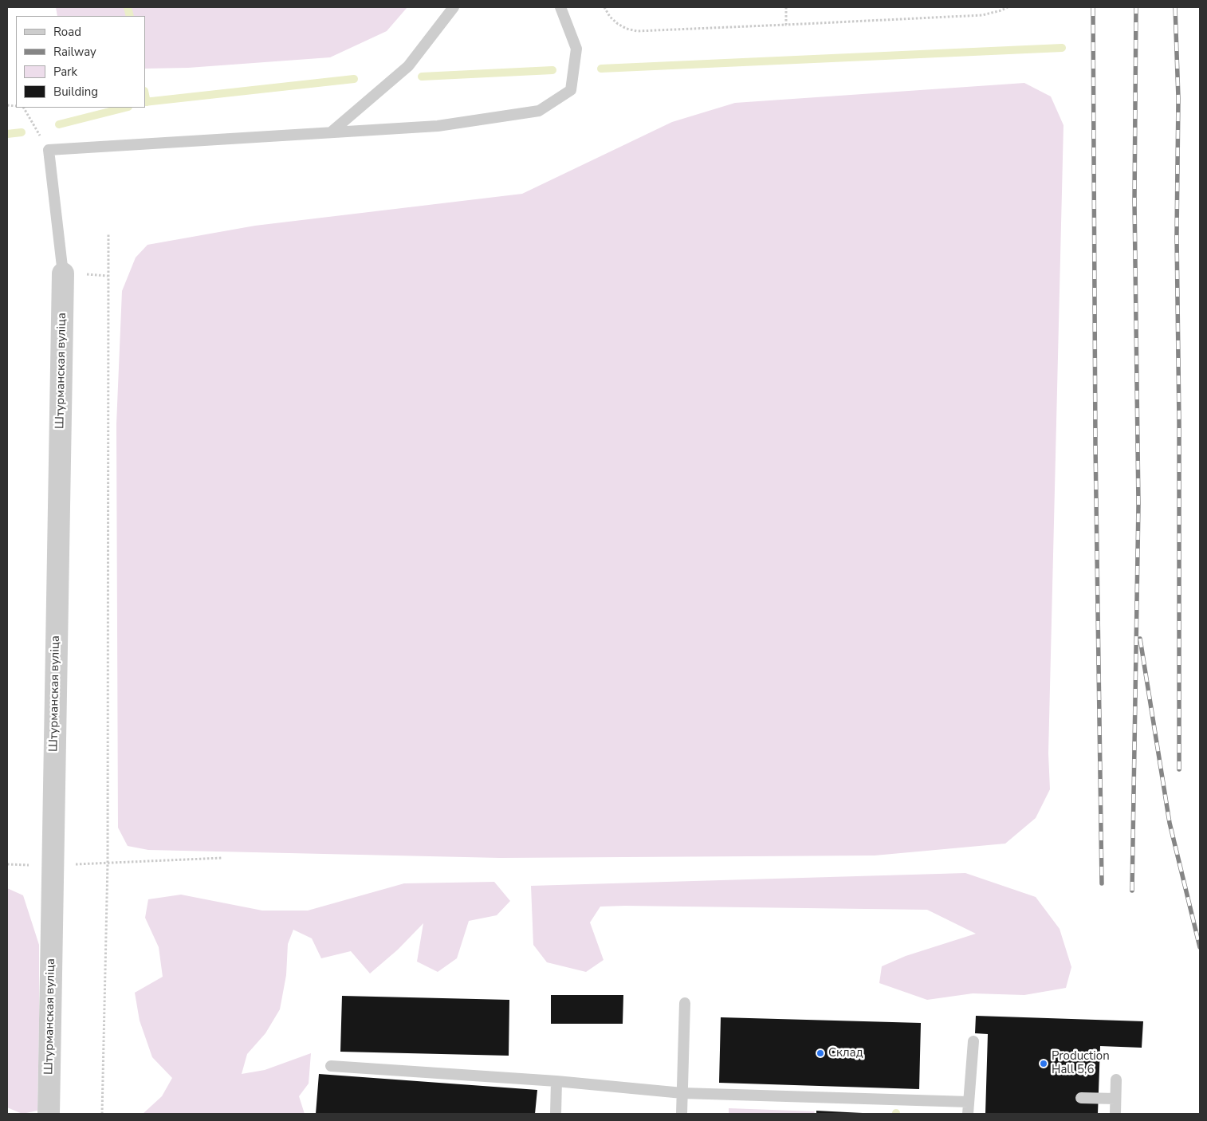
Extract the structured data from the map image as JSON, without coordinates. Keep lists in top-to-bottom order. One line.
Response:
{"streets":{"street":["Штурманская вуліца"]},"places":["Склад","Production Hall 5,6"],"legend":["Road","Railway","Park","Building"]}
